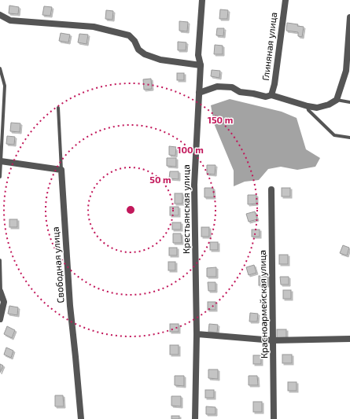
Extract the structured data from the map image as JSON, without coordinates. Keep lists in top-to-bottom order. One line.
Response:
{"streets":{"street":["Глиняная улица","Крестьянская улица","Свободная улица","Красноармейская улица"]},"rings":["150 m","100 m","50 m"]}
